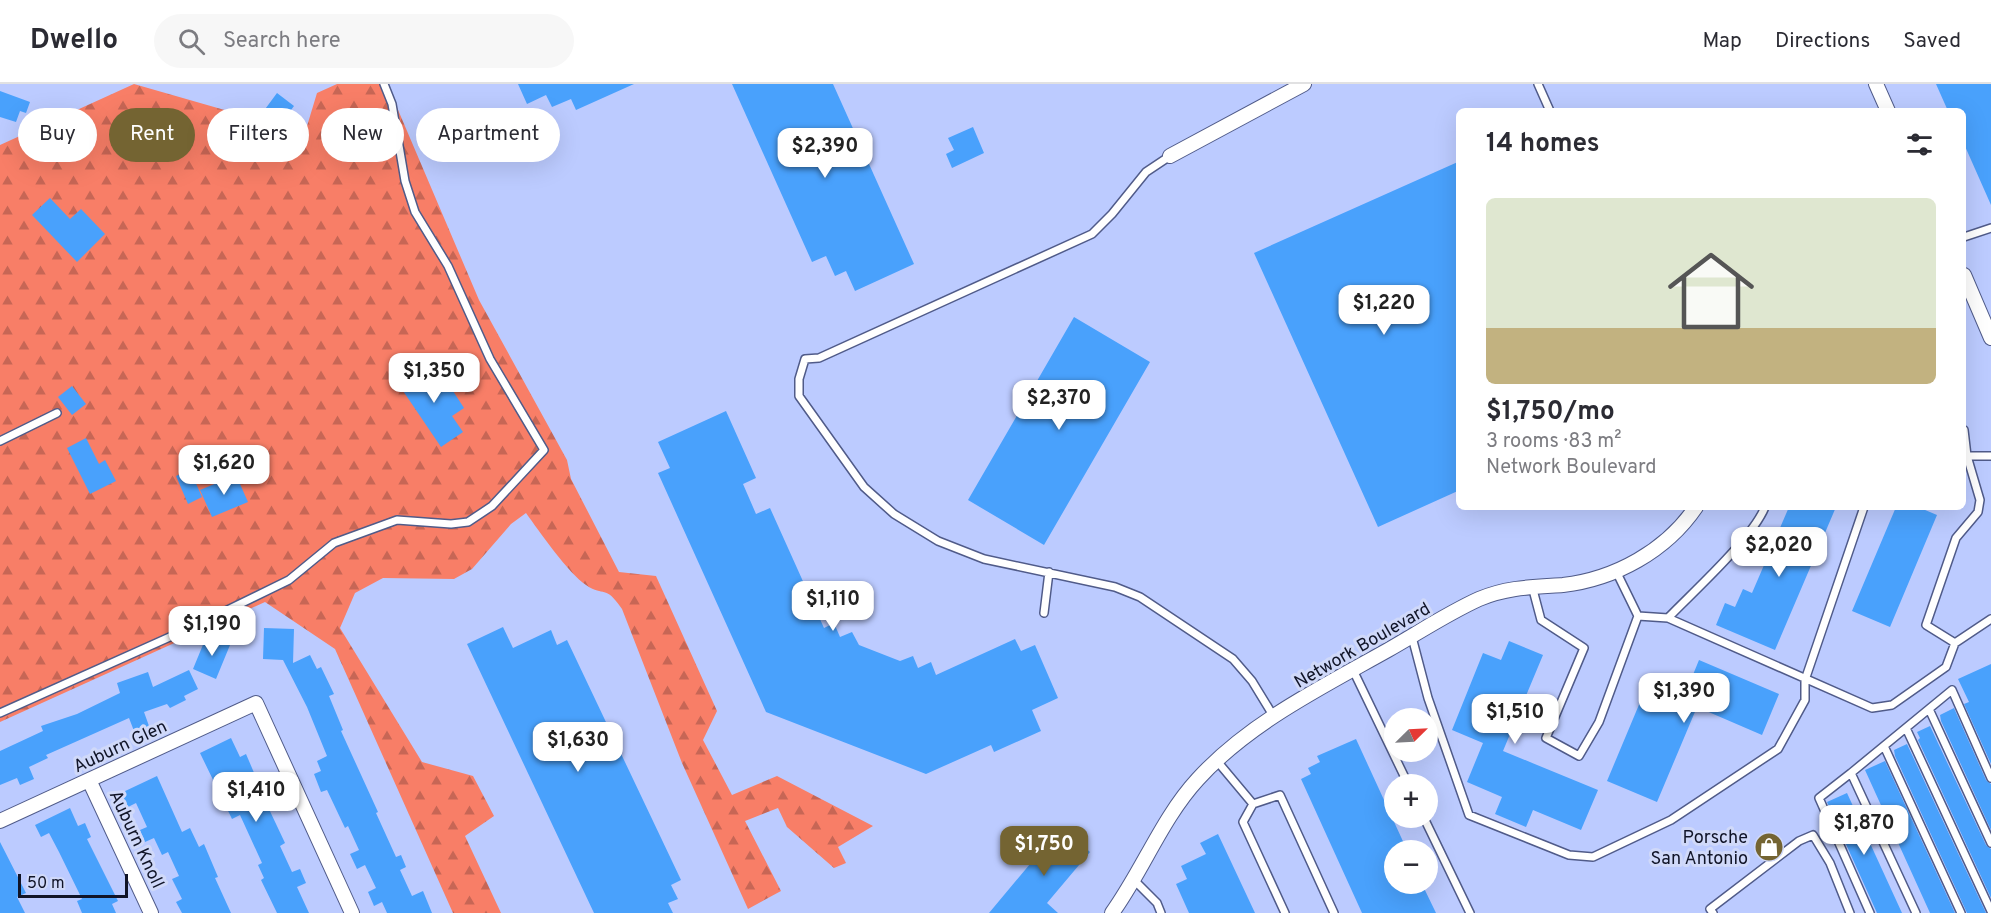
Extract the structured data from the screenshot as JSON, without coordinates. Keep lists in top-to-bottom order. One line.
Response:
{"streets":{"street":["Network Boulevard","Auburn Glen","Auburn Knoll"]},"crossings":[["Auburn Glen","Auburn Knoll"]],"places":{"shop":["Porsche San Antonio"]},"scale_bar":"50 m","north":"top right","page":{"header":"Dwello","search":"Search here","nav":["Map","Directions","Saved"],"chip":["Buy","Rent","Filters","New","Apartment"],"heading":"14 homes","price":["$2,390","$1,220","$1,350","$2,370","$1,620","$2,020","$1,110","$1,190","$1,390","$1,510","$1,630","$1,410","$1,870","$1,750"],"list":[{"name":"$1,750/mo","note":"3 rooms · 83 m² · Network Boulevard"}],"map_buttons":["+","−"],"scale":"50 m"}}
